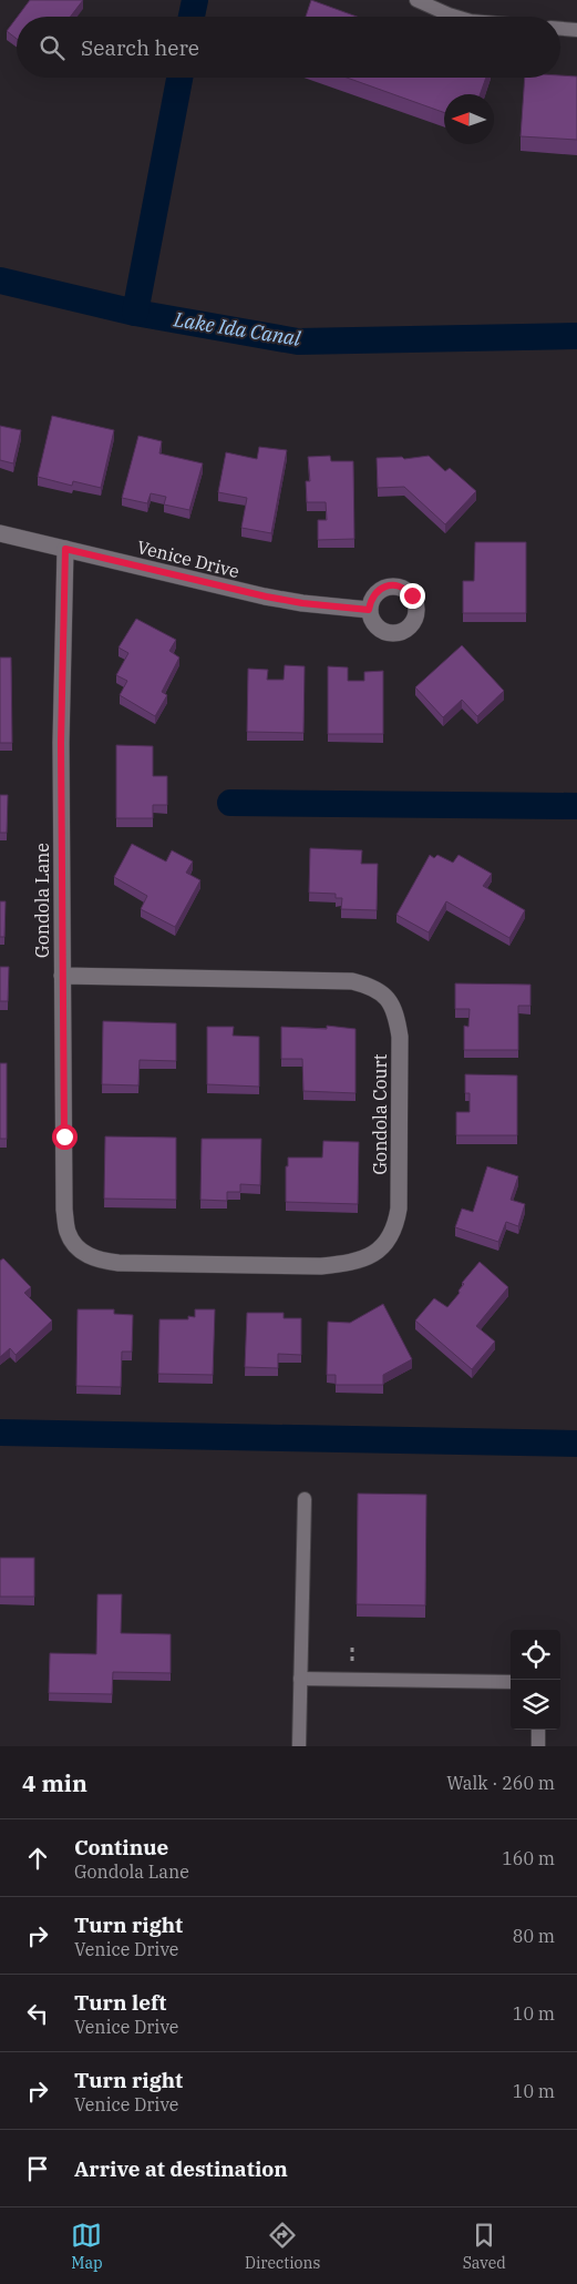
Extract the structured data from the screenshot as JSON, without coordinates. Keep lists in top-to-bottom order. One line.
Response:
{"streets":{"street":["Venice Drive","Gondola Lane","Gondola Court"]},"crossings":[["Venice Drive","Gondola Lane"],["Gondola Lane","Gondola Court"]],"water":["Lake Ida Canal"],"north":"left","page":{"search":"Search here","heading":["4 min","Walk · 260 m"],"list":[["Continue","Gondola Lane","160 m"],["Turn right","Venice Drive","80 m"],["Turn left","Venice Drive","10 m"],["Turn right","Venice Drive","10 m"],"Arrive at destination"],"nav":["Map","Directions","Saved"]}}
